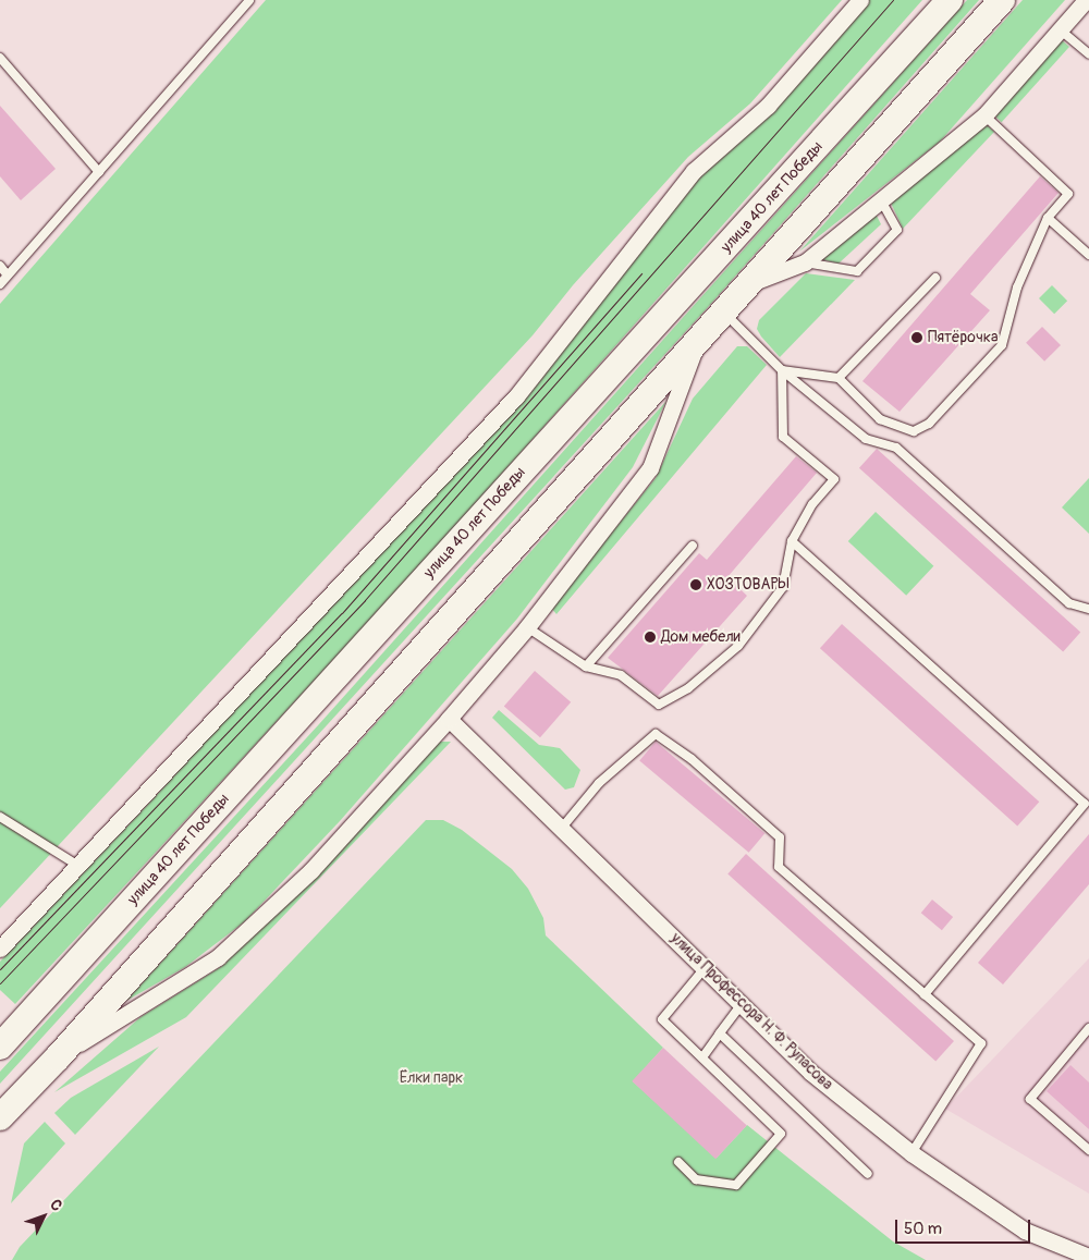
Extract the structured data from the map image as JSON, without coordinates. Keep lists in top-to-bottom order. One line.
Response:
{"streets":{"main road":["улица 40 лет Победы"],"street":["улица Профессора Н. Ф. Рупасова"]},"parks":["Ёлки парк"],"places":["Пятёрочка","ХОЗТОВАРЫ","Дом мебели"],"scale_bar":"50 m","north":"top right"}
